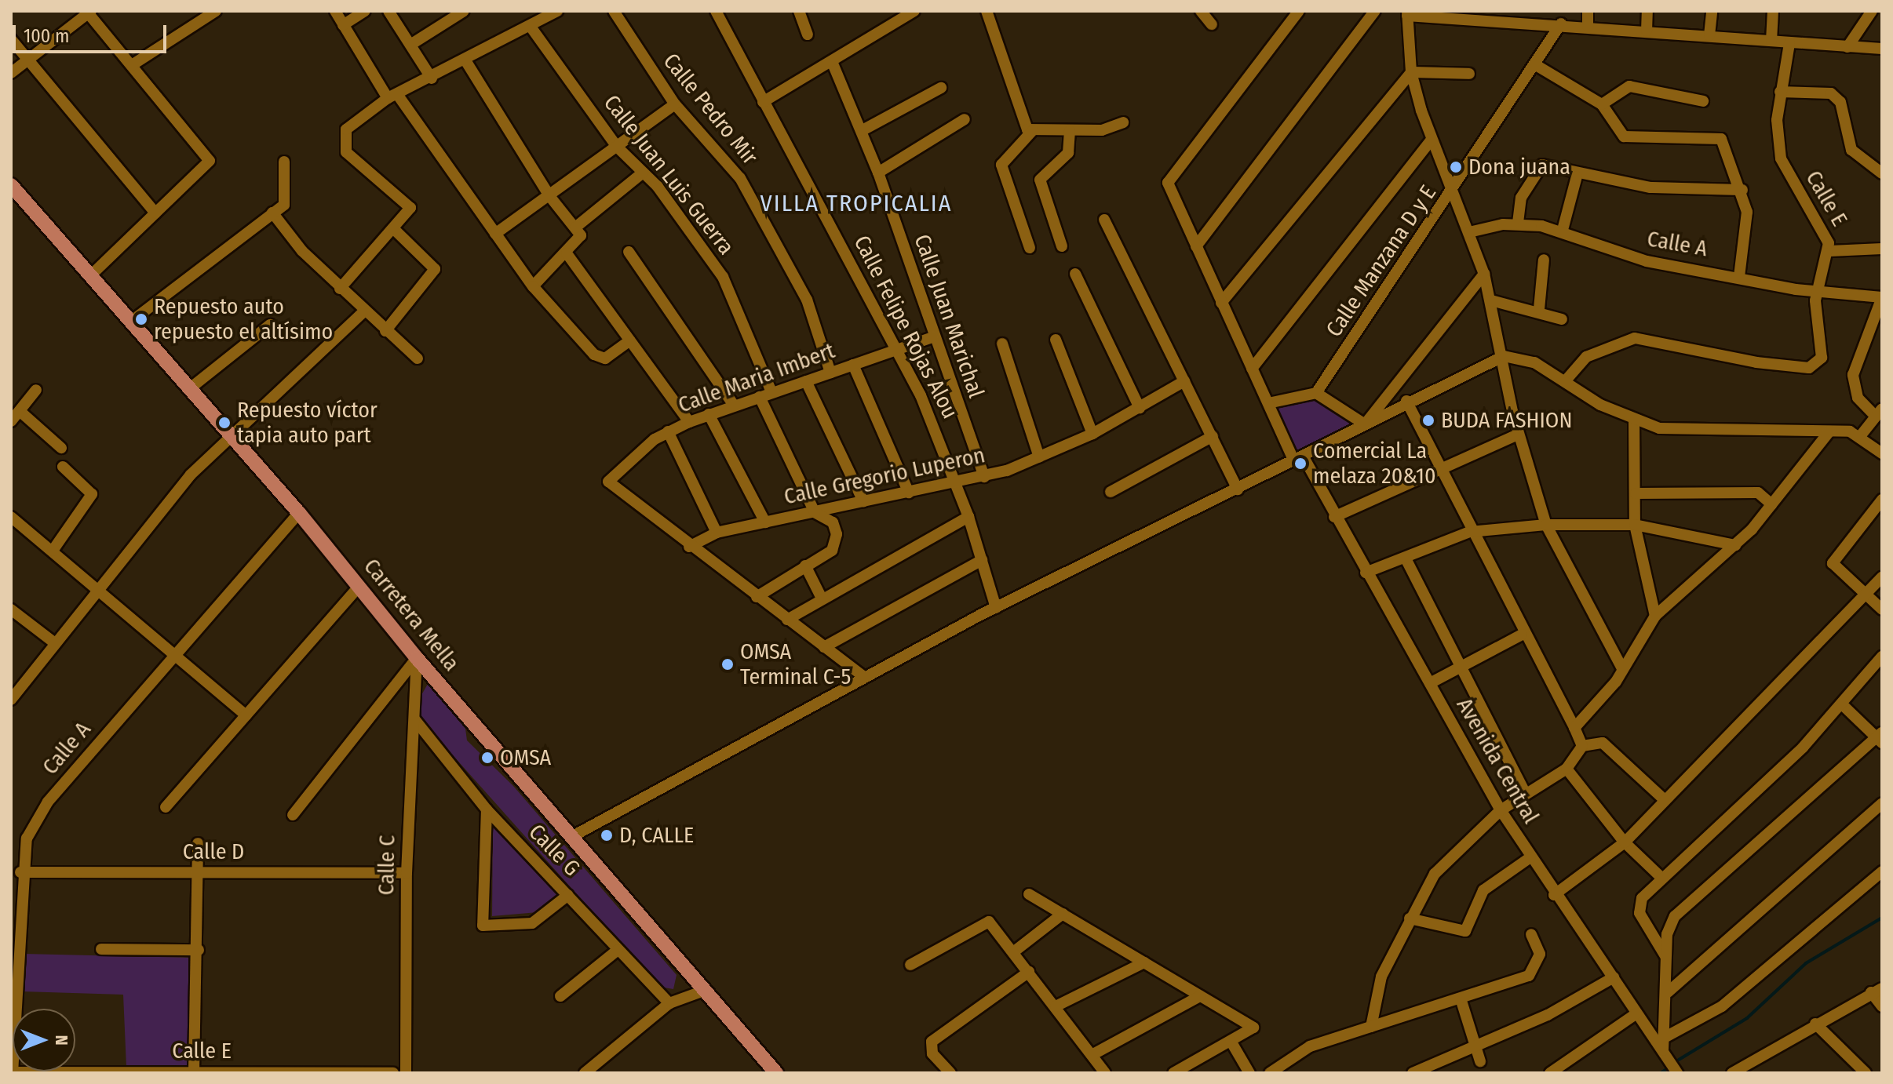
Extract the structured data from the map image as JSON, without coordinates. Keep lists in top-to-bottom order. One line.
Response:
{"streets":{"main road":["Carretera Mella"],"street":["Calle Pedro Mir","Calle Juan Luis Guerra","Calle E","Calle A","Calle Manzana D y E","Calle Juan Marichal","Calle Felipe Rojas Alou","Calle Maria Imbert","Calle Gregorio Luperon","Avenida Central","Calle G","Calle D","Calle C"]},"crossings":[["Calle Pedro Mir","Calle Maria Imbert"],["Calle Juan Luis Guerra","Calle Maria Imbert"],["Calle E","Calle A"],["Calle A","Carretera Mella"],["Calle A","Calle D"],["Calle Juan Marichal","Calle Maria Imbert"],["Calle Juan Marichal","Calle Gregorio Luperon"],["Calle Felipe Rojas Alou","Calle Maria Imbert"],["Calle Felipe Rojas Alou","Calle Gregorio Luperon"],["Calle Maria Imbert","Calle Gregorio Luperon"],["Carretera Mella","Calle C"],["Calle G","Calle C"],["Calle D","Calle C"]],"districts":["VILLA TROPICALIA"],"places":["Dona juana","Repuesto auto repuesto el altísimo","BUDA FASHION","Repuesto víctor tapia auto part","Comercial La melaza 20&10","OMSA Terminal C-5","OMSA","D, CALLE"],"scale_bar":"100 m","north":"right"}
